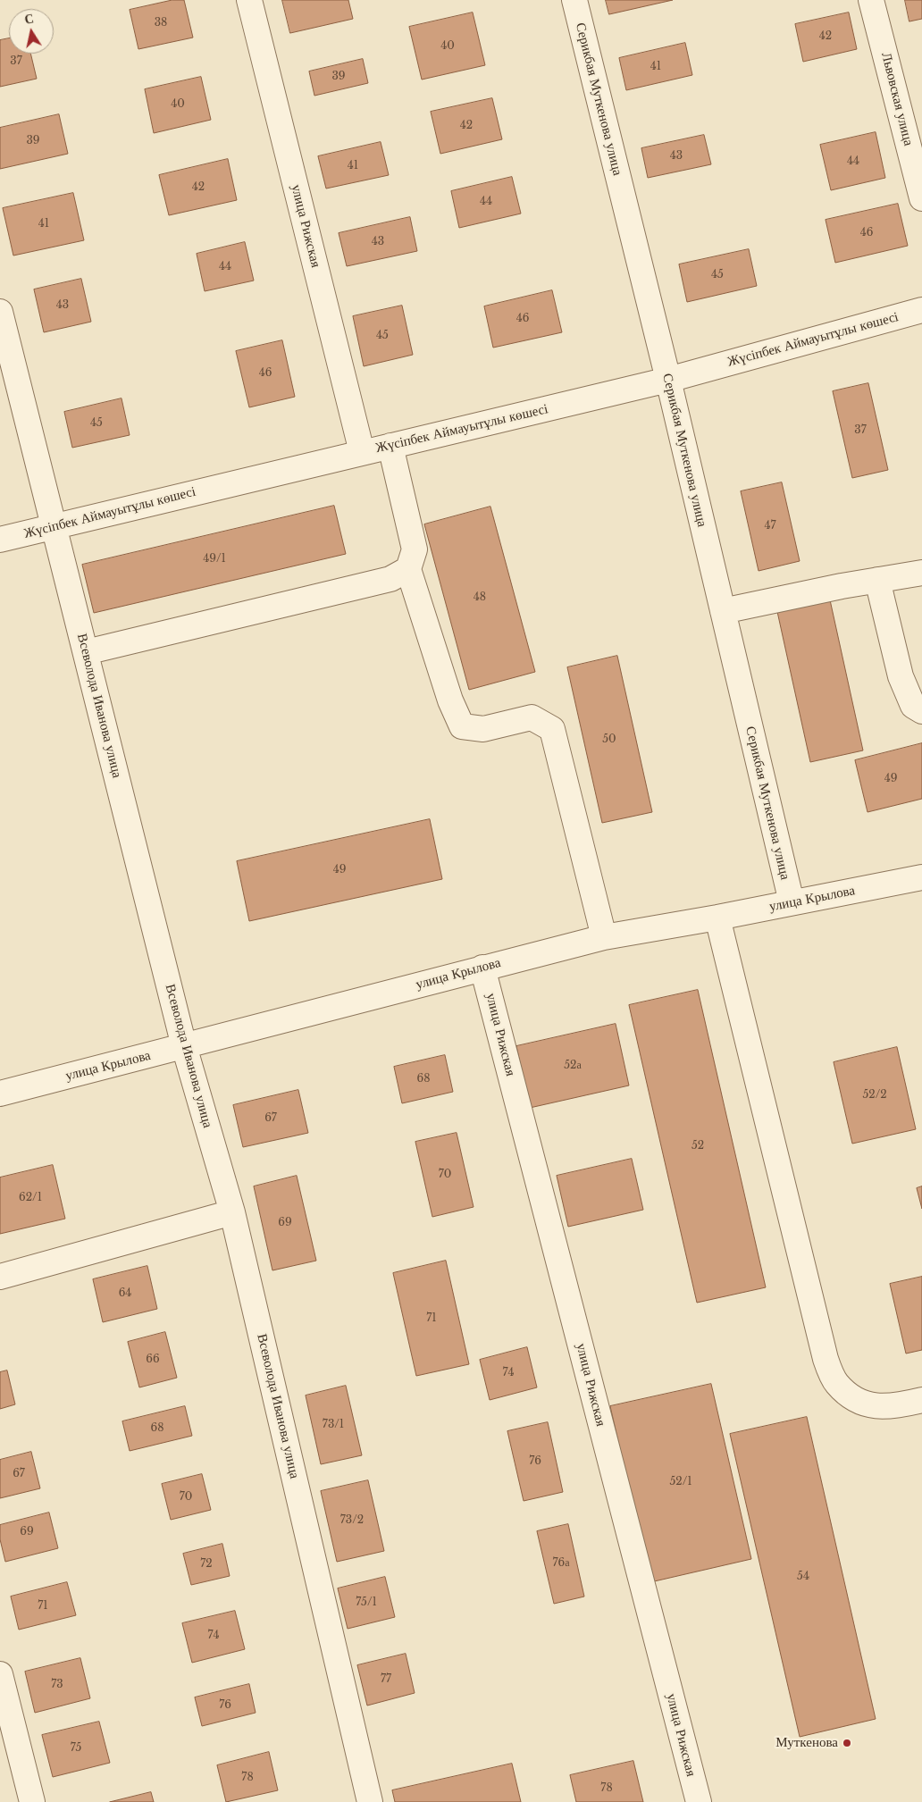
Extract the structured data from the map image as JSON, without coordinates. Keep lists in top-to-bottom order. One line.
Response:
{"streets":{"street":["Серикбая Муткенова улица","Львовская улица","улица Рижская","Жүсіпбек Аймауытұлы көшесі","Всеволода Иванова улица","улица Крылова"]},"crossings":[["Серикбая Муткенова улица","Жүсіпбек Аймауытұлы көшесі"],["Серикбая Муткенова улица","улица Крылова"],["улица Рижская","Жүсіпбек Аймауытұлы көшесі"],["улица Рижская","улица Крылова"],["Жүсіпбек Аймауытұлы көшесі","Всеволода Иванова улица"],["Всеволода Иванова улица","улица Крылова"]],"places":["Муткенова"],"house_numbers":["38","42","40","37","41","39","40","42","39","43","44","41","42","44","41","46","43","44","45","43","46","45","46","45","37","47","49/1","48","50","49","49","52а","68","52/2","67","52","70","62/1","69","64","71","66","74","73/1","68","76","67","52/1","70","73/2","69","76а","72","54","75/1","71","74","77","73","76","75","78","78"],"north":"top"}
